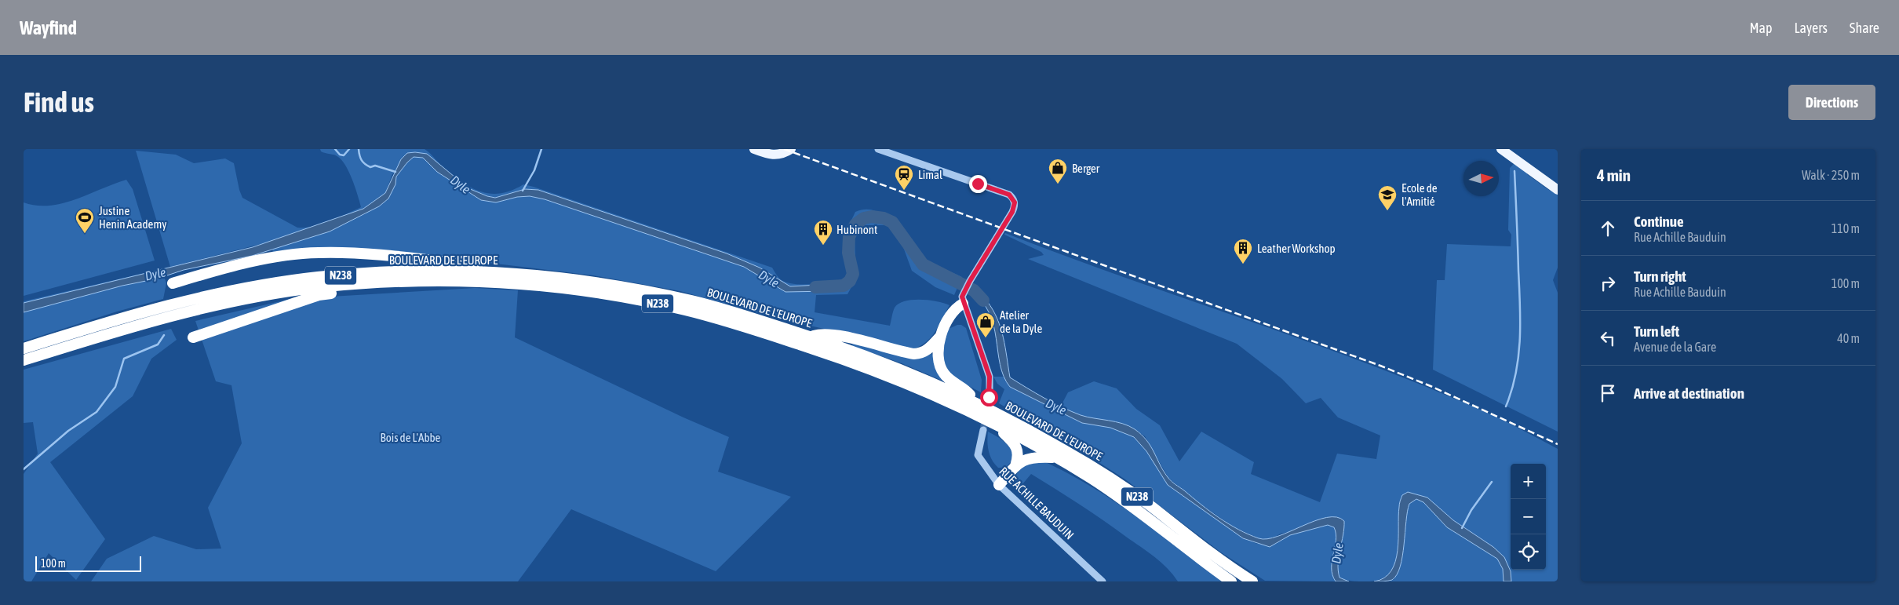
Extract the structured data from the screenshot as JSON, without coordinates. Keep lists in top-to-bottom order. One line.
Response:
{"streets":{"highway":["BOULEVARD DE L'EUROPE","N238"],"street":["RUE ACHILLE BAUDUIN"]},"crossings":[["BOULEVARD DE L'EUROPE","N238"]],"water":["Dyle"],"parks":["Bois de L'Abbe"],"places":{"shop":["Berger","Atelier de la Dyle"],"station":["Limal"],"school or university":["Ecole de l'Amitié"],"sports":["Justine Henin Academy"],"building":["Hubinont","Leather Workshop"]},"scale_bar":"100 m","north":"right","page":{"header":"Wayfind","nav":["Map","Layers","Share"],"buttons":"Directions","title":"Find us","heading":["4 min","Walk · 250 m"],"list":[["Continue","Rue Achille Bauduin","110 m"],["Turn right","Rue Achille Bauduin","100 m"],["Turn left","Avenue de la Gare","40 m"],"Arrive at destination"],"map_buttons":["+","−"],"scale":"100 m"}}
